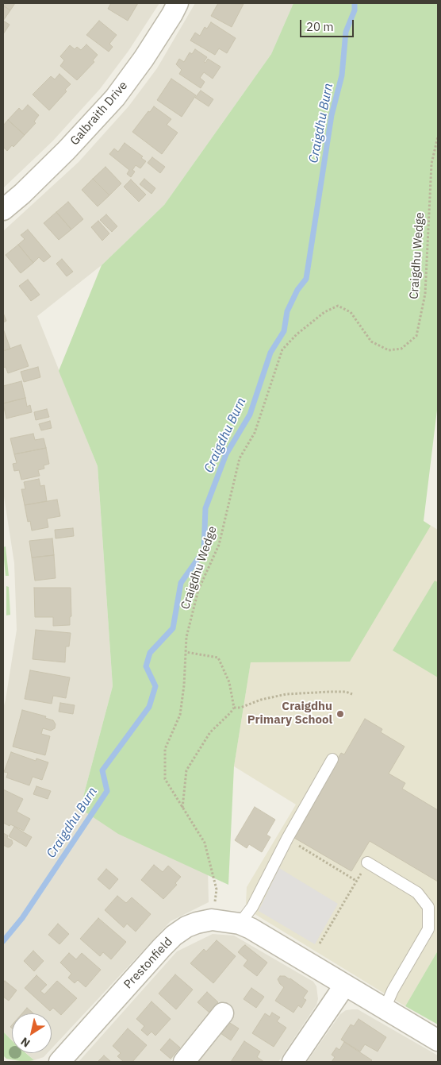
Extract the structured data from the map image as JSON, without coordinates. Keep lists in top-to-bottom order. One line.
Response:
{"streets":{"street":["Galbraith Drive","Prestonfield"],"path":["Craigdhu Wedge"]},"crossings":[["Craigdhu Wedge","Prestonfield"]],"water":["Craigdhu Burn"],"places":["Craigdhu Primary School"],"scale_bar":"20 m","north":"bottom left"}
